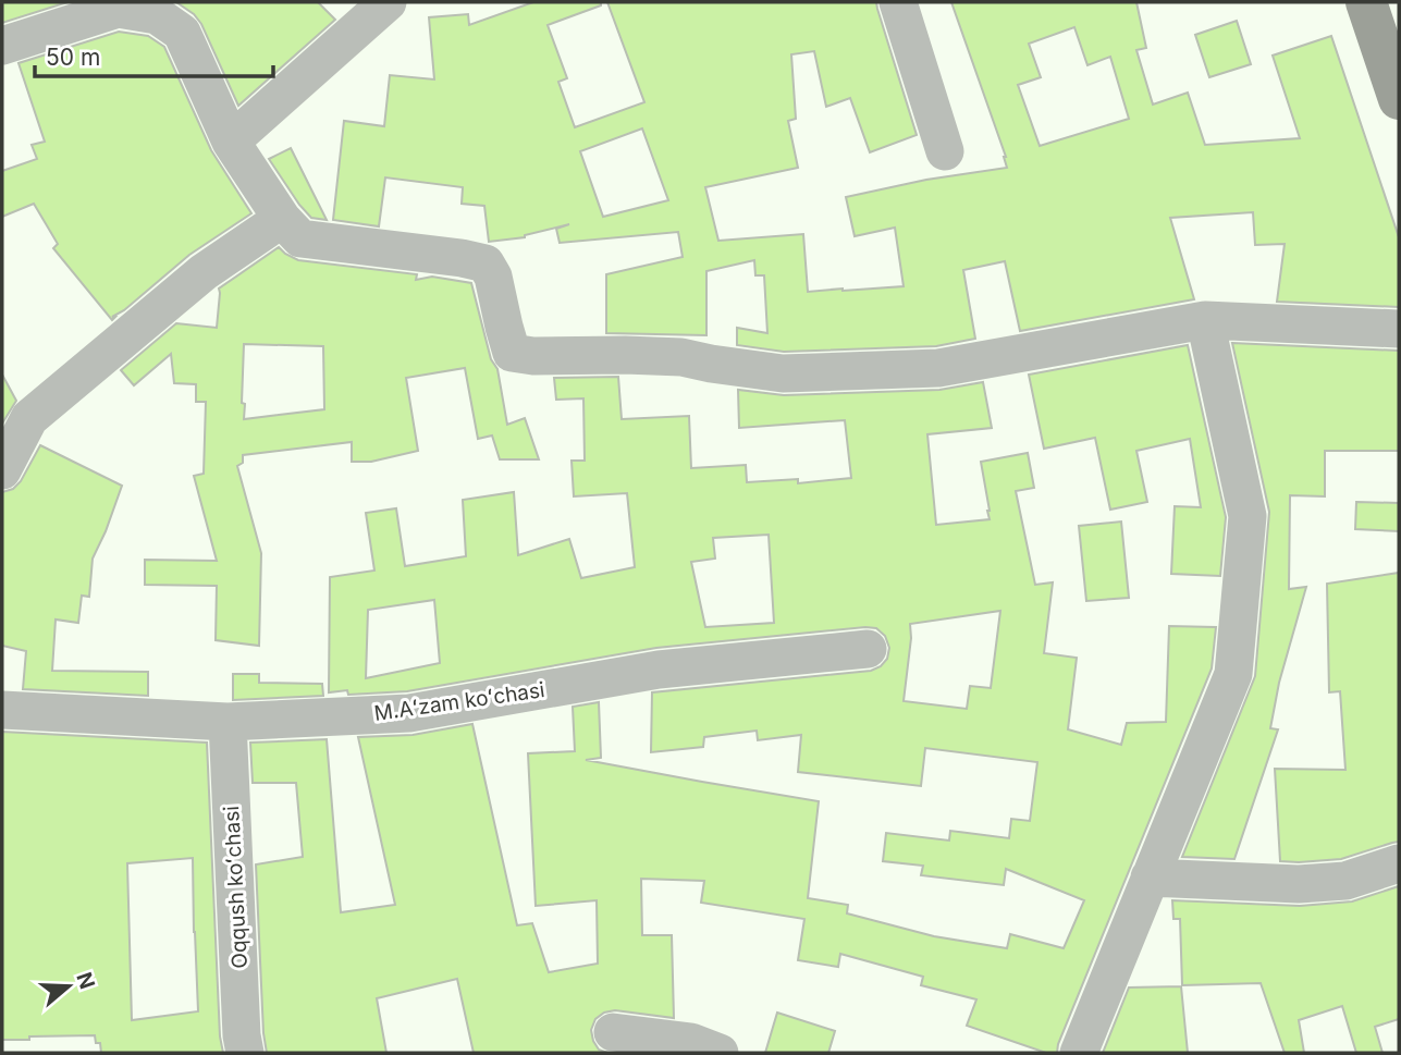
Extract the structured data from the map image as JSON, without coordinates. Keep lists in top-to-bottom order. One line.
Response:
{"streets":{"street":["M.Aʻzam koʻchasi","Oqqush koʻchasi"]},"crossings":[["M.Aʻzam koʻchasi","Oqqush koʻchasi"]],"scale_bar":"50 m","north":"right"}
